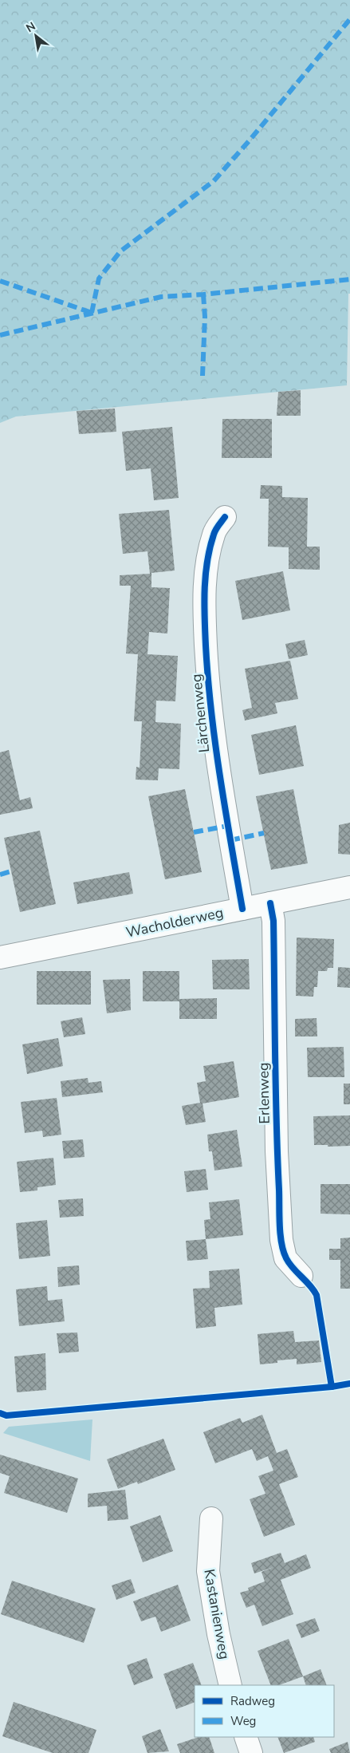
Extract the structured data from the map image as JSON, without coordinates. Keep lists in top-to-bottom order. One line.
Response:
{"streets":{"street":["Lärchenweg","Wacholderweg","Erlenweg","Kastanienweg"]},"crossings":[["Lärchenweg","Wacholderweg"],["Wacholderweg","Erlenweg"]],"legend":["Radweg","Weg"],"north":"top left"}
